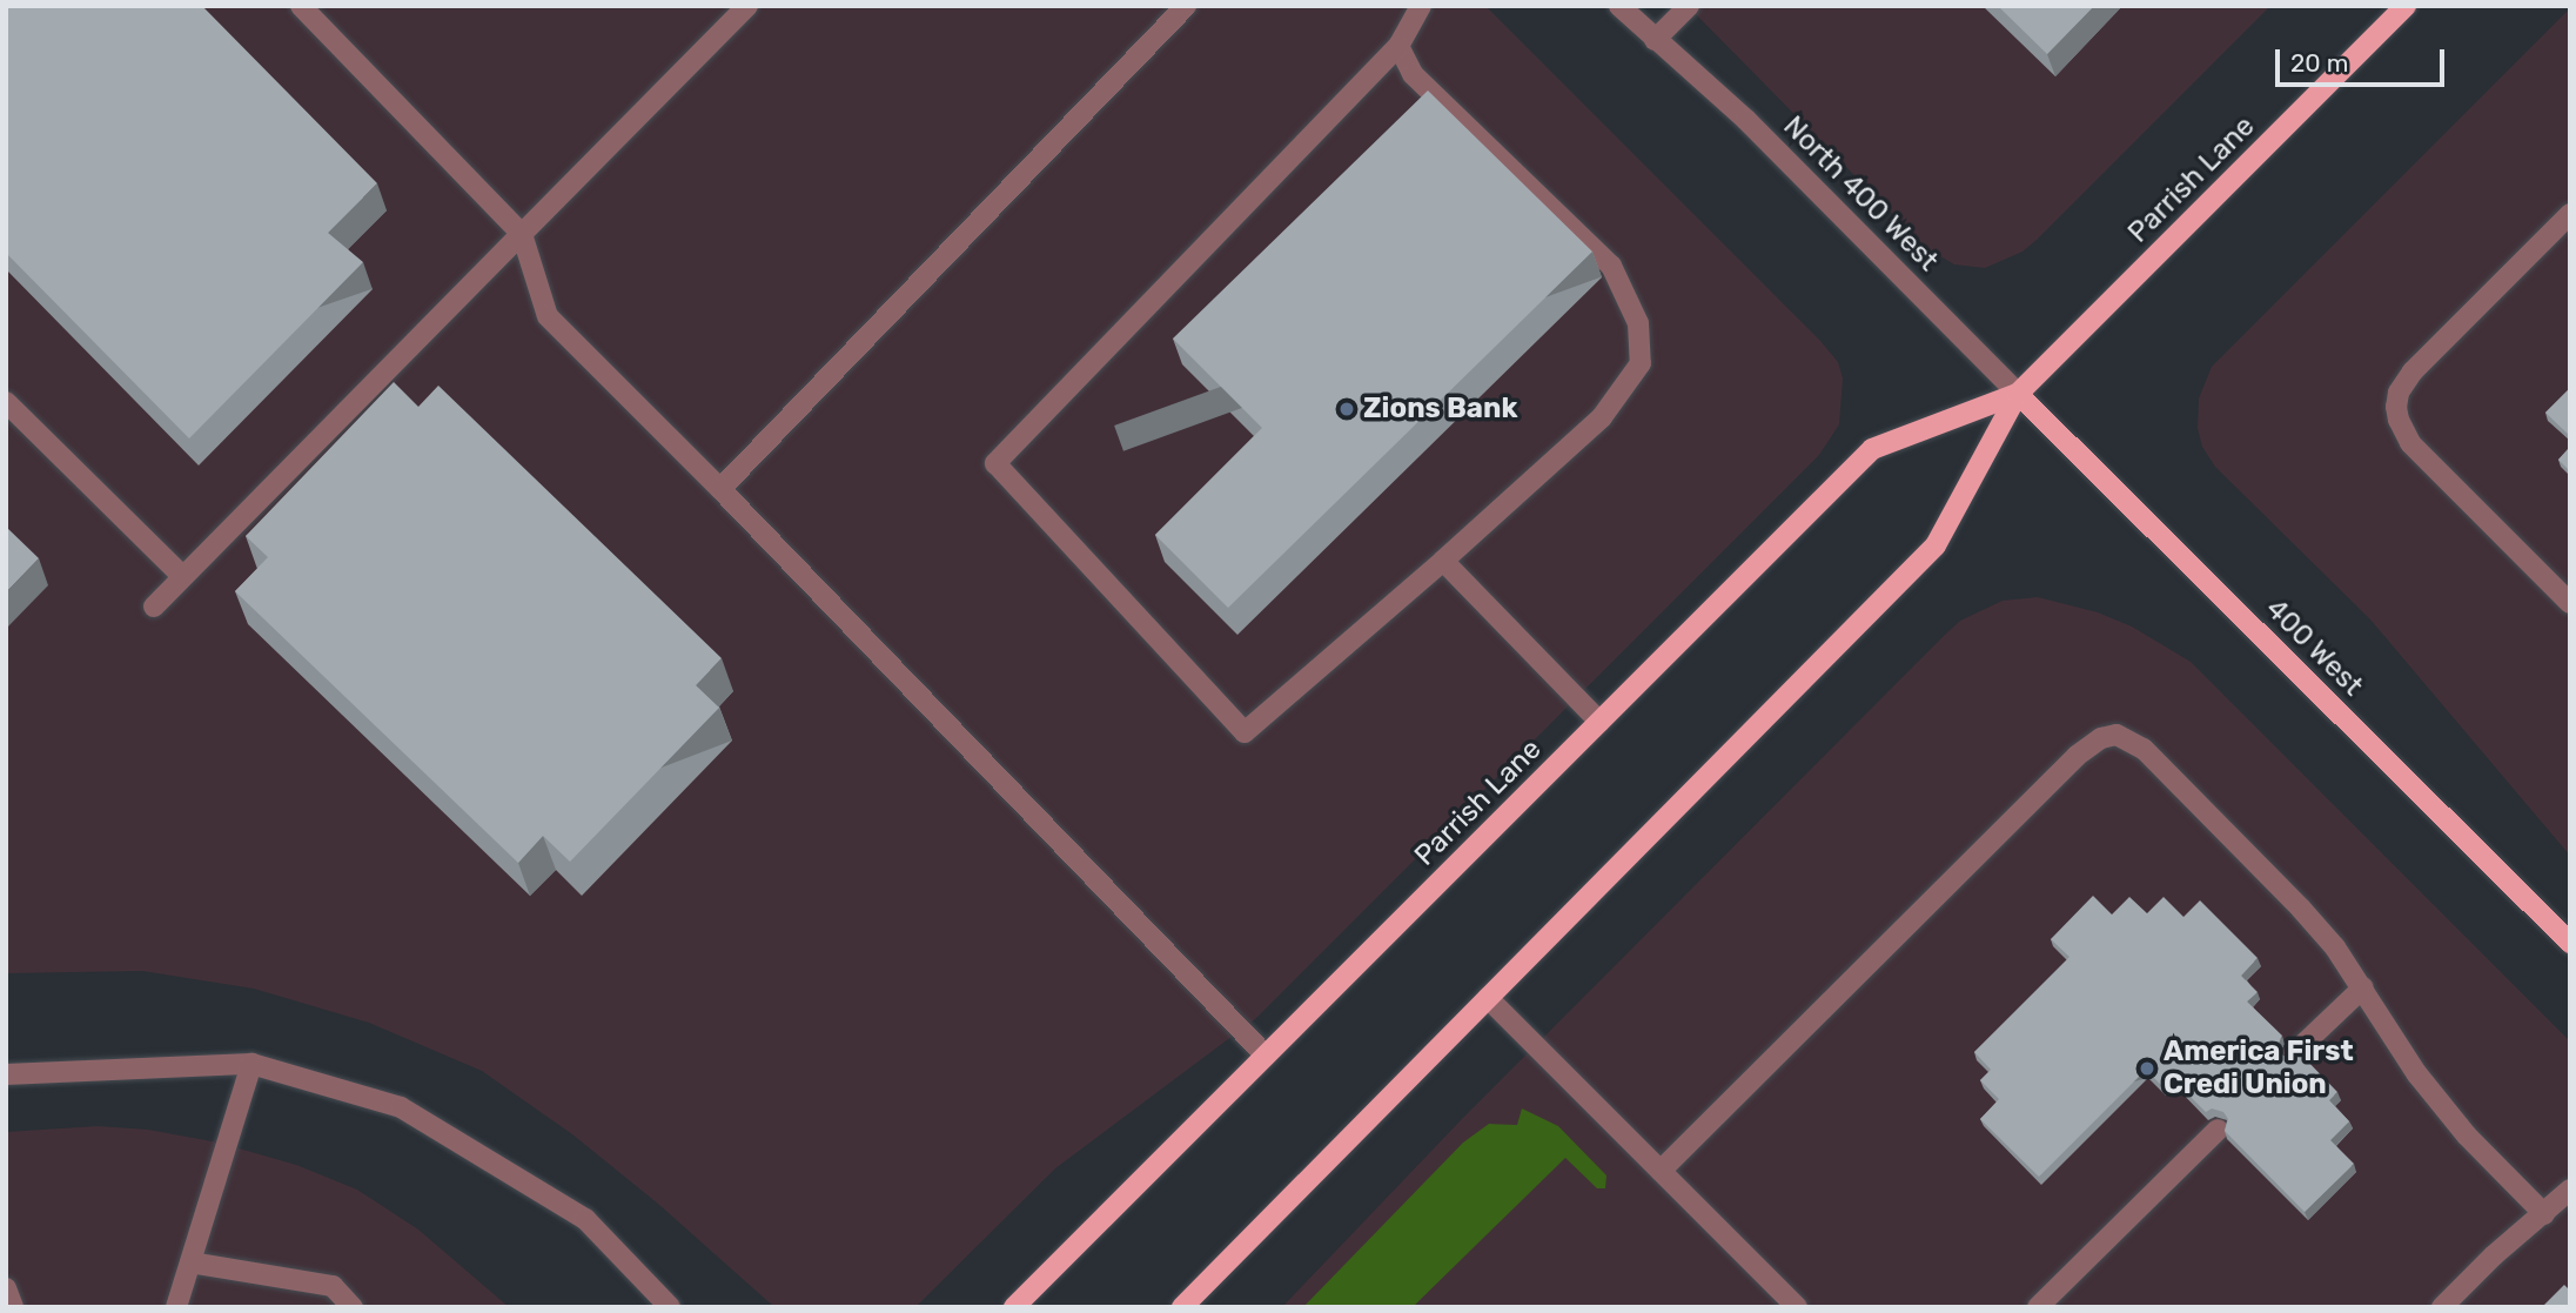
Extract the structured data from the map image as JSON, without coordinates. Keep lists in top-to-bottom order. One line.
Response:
{"streets":{"main road":["Parrish Lane","400 West"],"street":["North 400 West"]},"crossings":[["Parrish Lane","North 400 West"],["Parrish Lane","400 West"],["North 400 West","400 West"]],"places":["Zions Bank","America First Credi Union"],"scale_bar":"20 m"}
